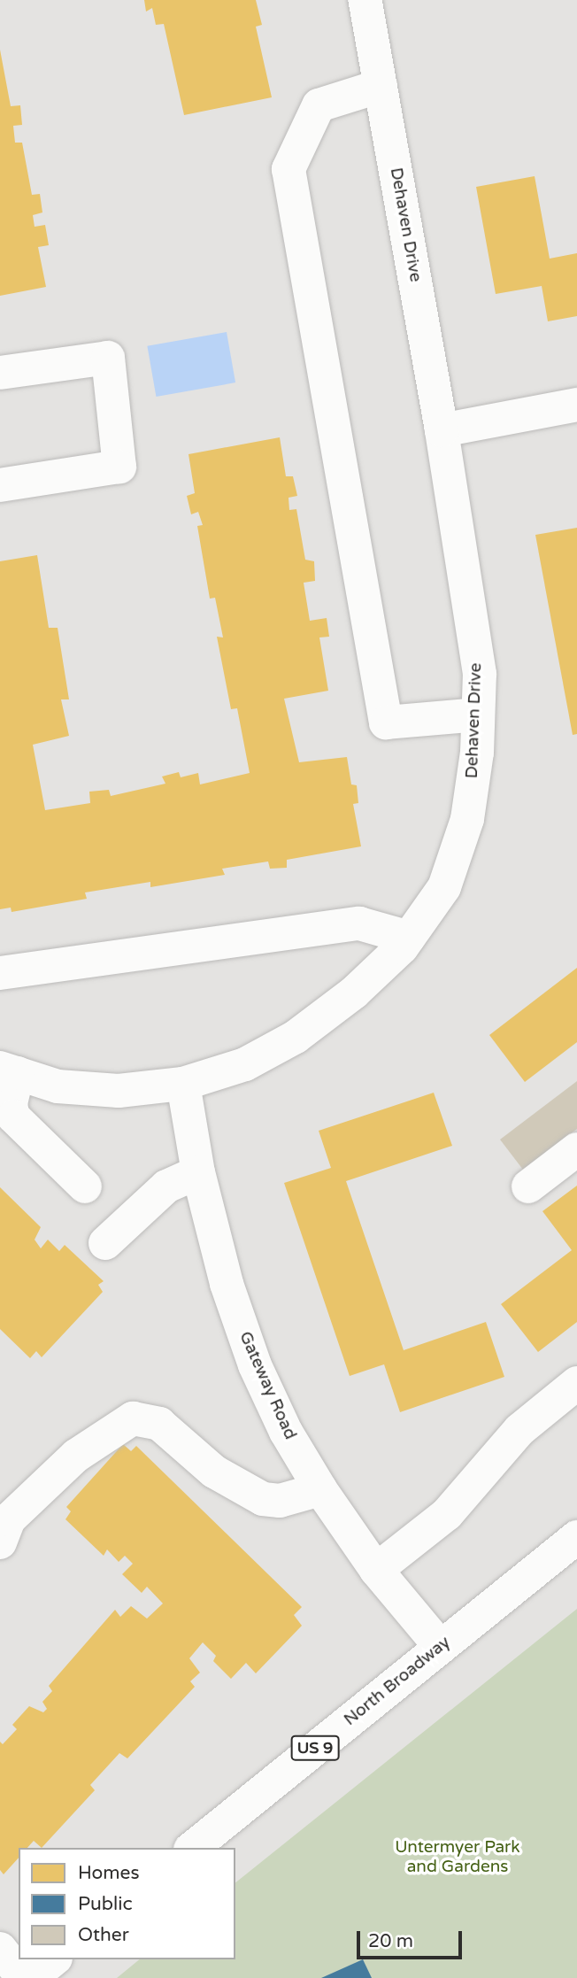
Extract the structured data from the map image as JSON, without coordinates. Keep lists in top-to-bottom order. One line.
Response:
{"streets":{"street":["Dehaven Drive","Gateway Road","North Broadway","US 9"]},"crossings":[["Dehaven Drive","Gateway Road"],["Gateway Road","North Broadway"]],"parks":["Untermyer Park and Gardens"],"legend":["Homes","Public","Other"],"scale_bar":"20 m"}
